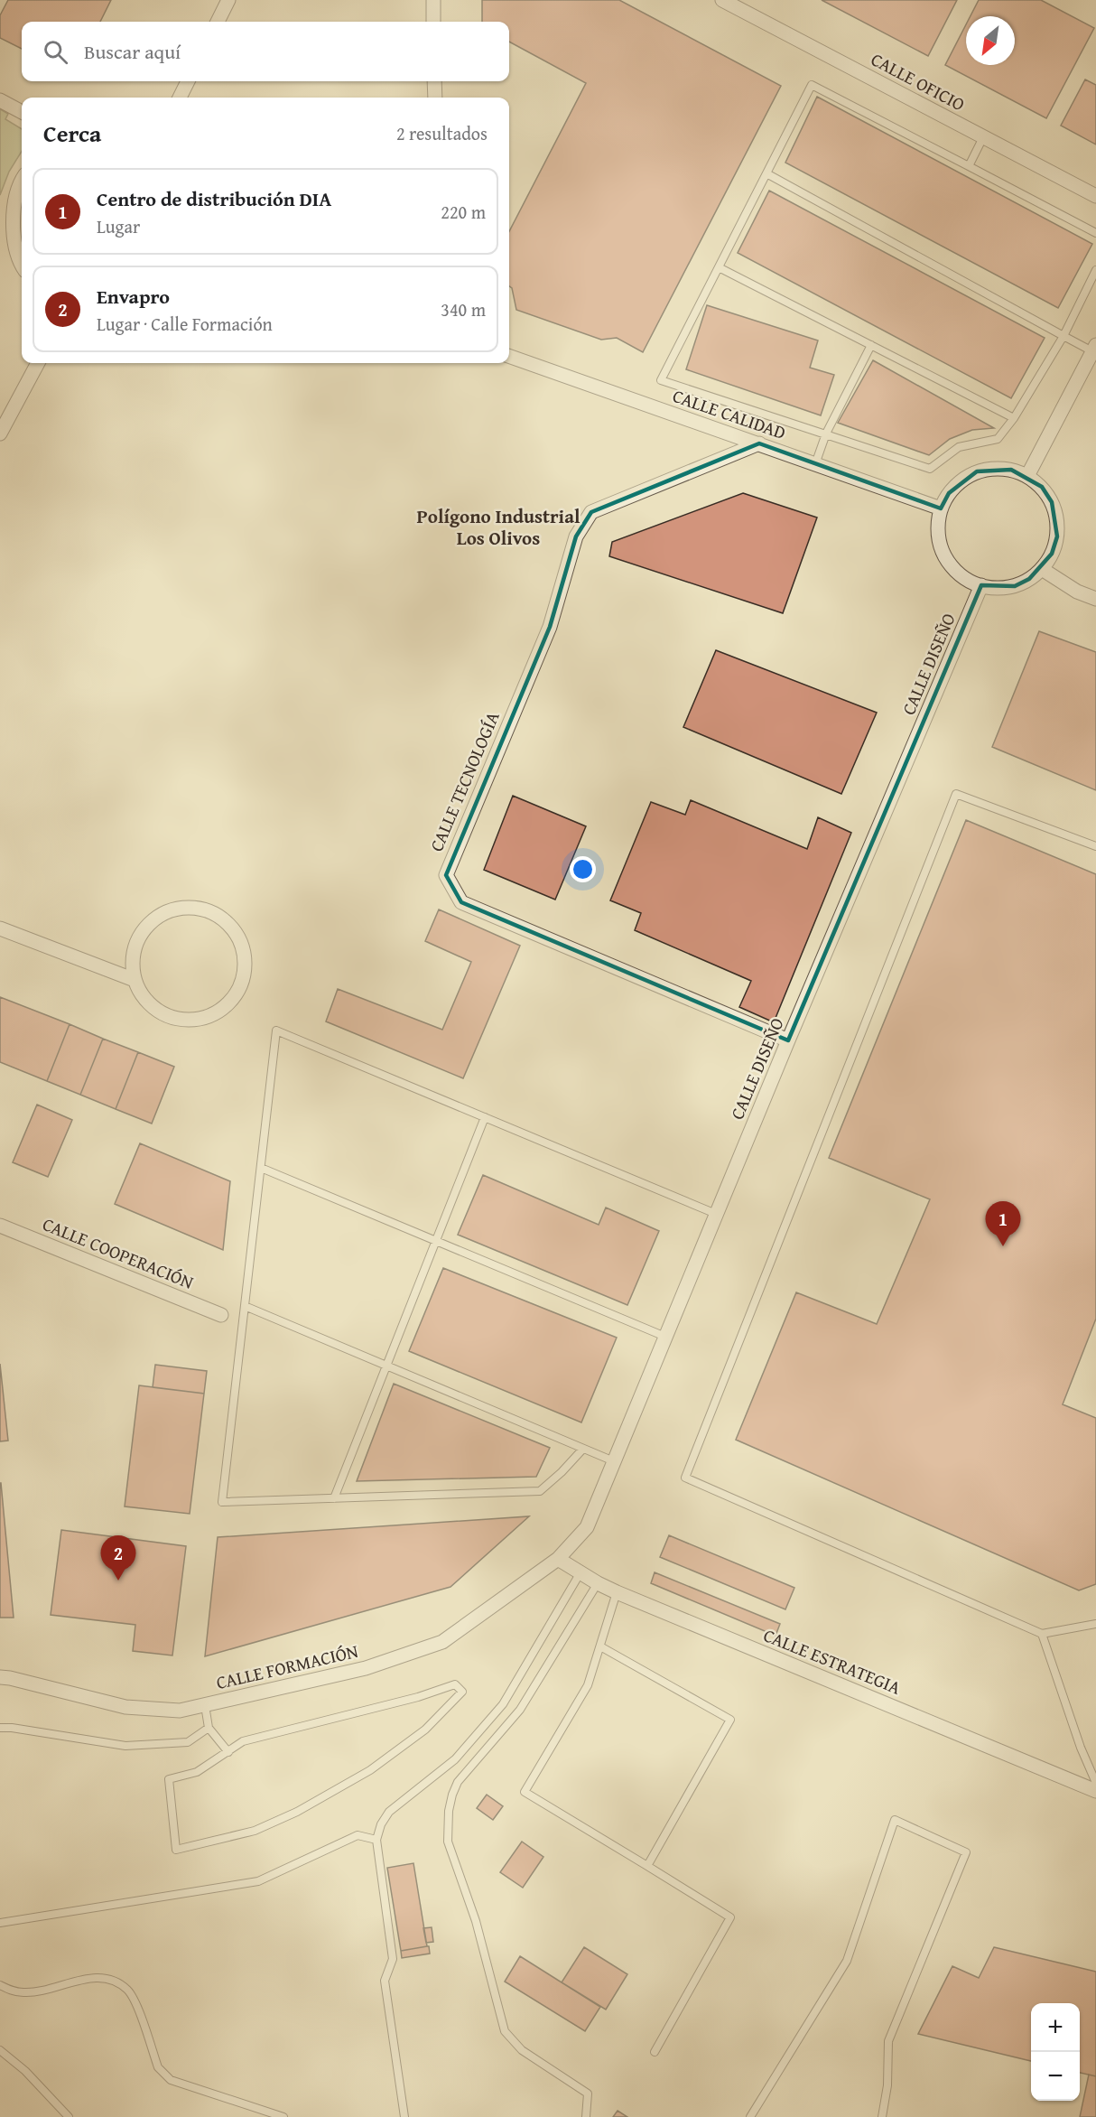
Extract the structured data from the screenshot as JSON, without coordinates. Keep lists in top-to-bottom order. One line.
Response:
{"streets":{"street":["CALLE OFICIO","CALLE CALIDAD","CALLE DISEÑO","CALLE TECNOLOGÍA","CALLE COOPERACIÓN","CALLE ESTRATEGIA","CALLE FORMACIÓN"]},"crossings":[["CALLE CALIDAD","CALLE DISEÑO"],["CALLE CALIDAD","CALLE TECNOLOGÍA"],["CALLE DISEÑO","CALLE TECNOLOGÍA"],["CALLE DISEÑO","CALLE ESTRATEGIA"],["CALLE DISEÑO","CALLE FORMACIÓN"],["CALLE ESTRATEGIA","CALLE FORMACIÓN"]],"districts":["Polígono Industrial Los Olivos"],"north":"bottom left","page":{"search":"Buscar aquí","heading":["Cerca","2 resultados"],"list":[{"mark":"1","name":"Centro de distribución DIA","note":"Lugar","value":"220 m"},{"mark":"2","name":"Envapro","note":"Lugar · Calle Formación","value":"340 m"}],"pins":["1","2"],"map_buttons":["+","−"]}}
